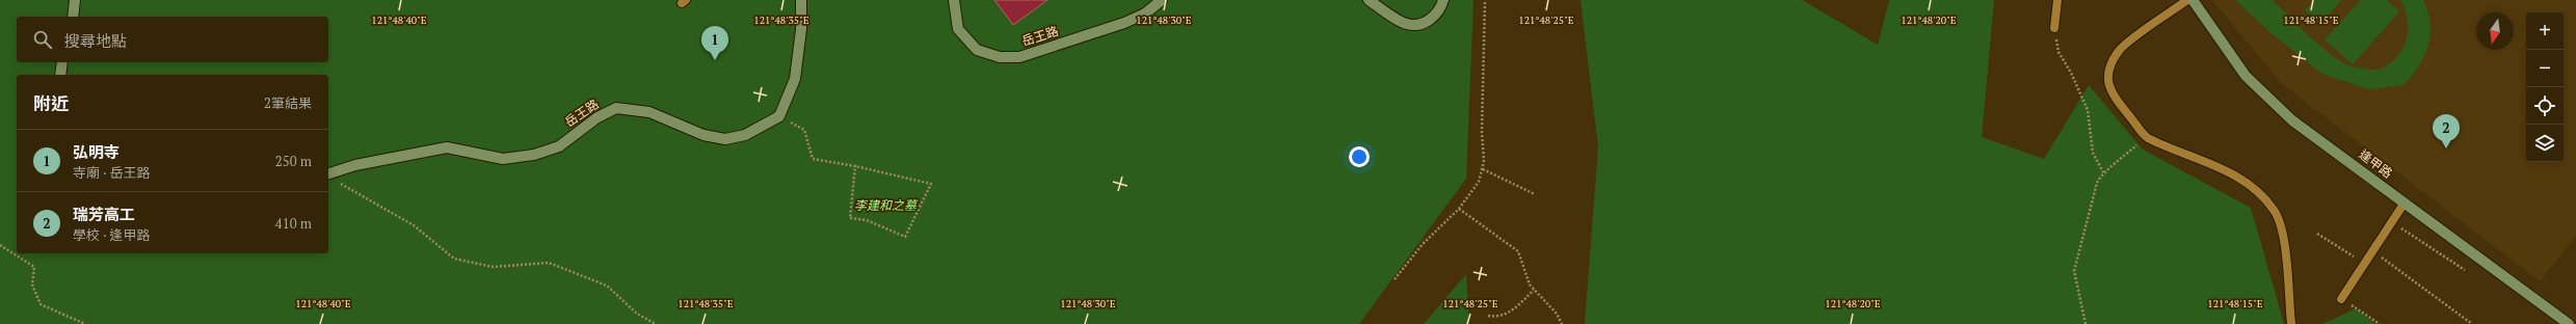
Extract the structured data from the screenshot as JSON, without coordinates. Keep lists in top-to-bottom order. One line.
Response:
{"streets":{"street":["岳王路","逢甲路"]},"parks":["李建和之墓"],"north":"bottom","page":{"map_buttons":["+","−"],"search":"搜尋地點","pins":["1","2"],"heading":["附近","2筆結果"],"list":[{"mark":"1","name":"弘明寺","note":"寺廟 · 岳王路","value":"250 m"},{"mark":"2","name":"瑞芳高工","note":"學校 · 逢甲路","value":"410 m"}]},"coordinates":["121°48'40\"E","121°48'35\"E","121°48'30\"E","121°48'25\"E","121°48'20\"E","121°48'15\"E"]}
